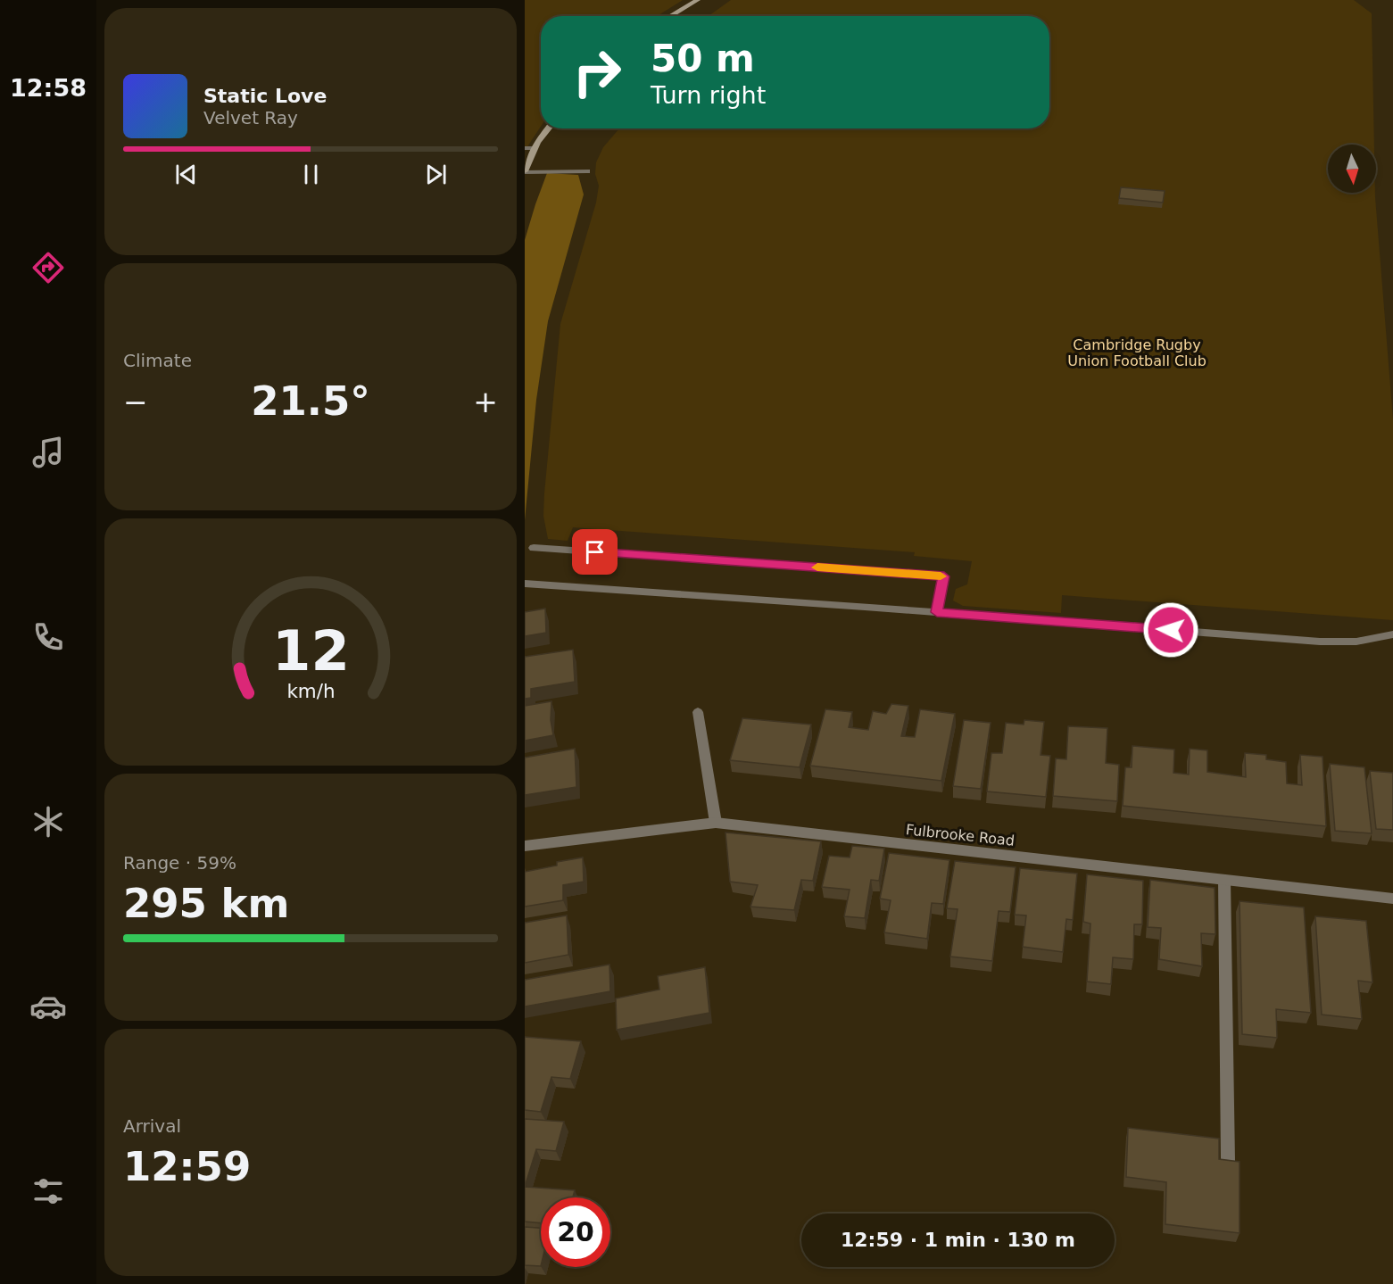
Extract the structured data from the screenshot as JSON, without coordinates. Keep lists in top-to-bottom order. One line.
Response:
{"streets":{"street":["Fulbrooke Road"]},"parks":["Cambridge Rugby Union Football Club"],"north":"bottom","page":{"tabs":"12:58","turn":["50 m","Turn right"],"song":["Static Love","Velvet Ray"],"tile":["Climate",["Range · 59%","295 km"],["Arrival","12:59"]],"heat":["−","21.5°","+"],"limit":"20","trip":"12:59 · 1 min · 130 m","gauge":["12","km/h"]}}
